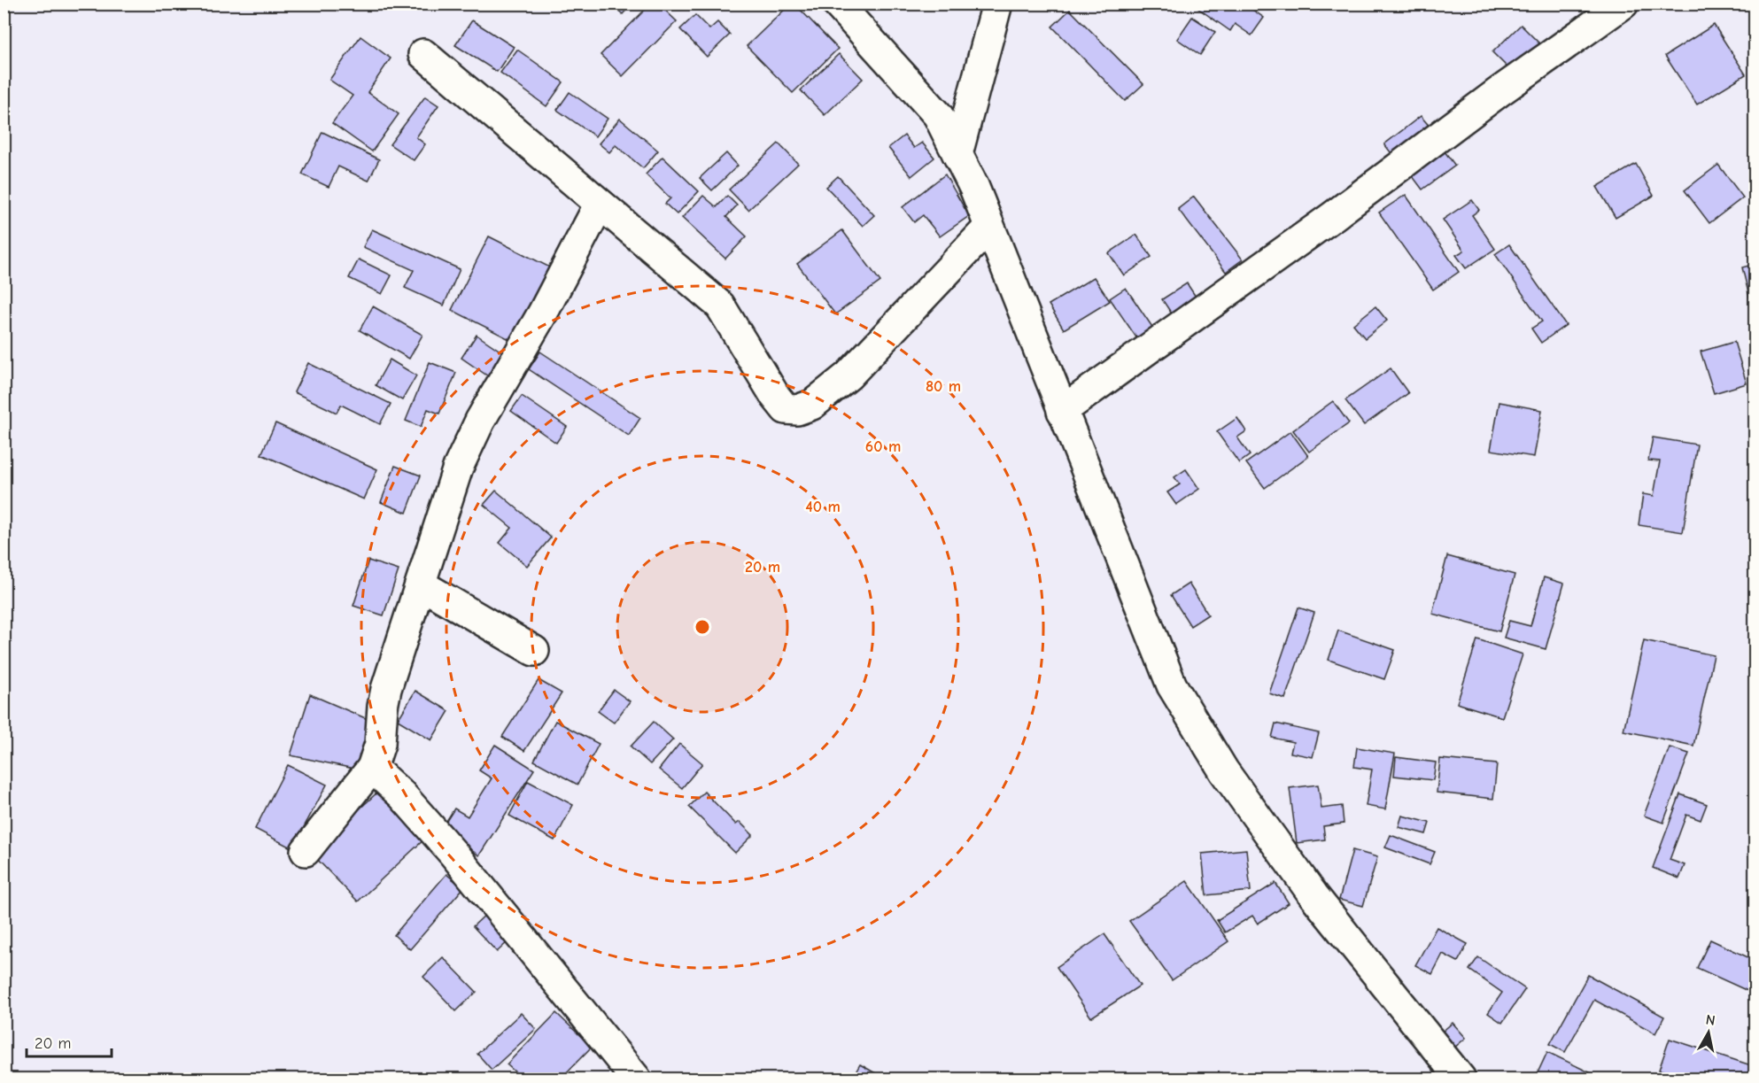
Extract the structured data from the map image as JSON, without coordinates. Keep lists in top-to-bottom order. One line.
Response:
{"scale_bar":"20 m","north":"top","rings":["80 m","60 m","40 m","20 m"]}
